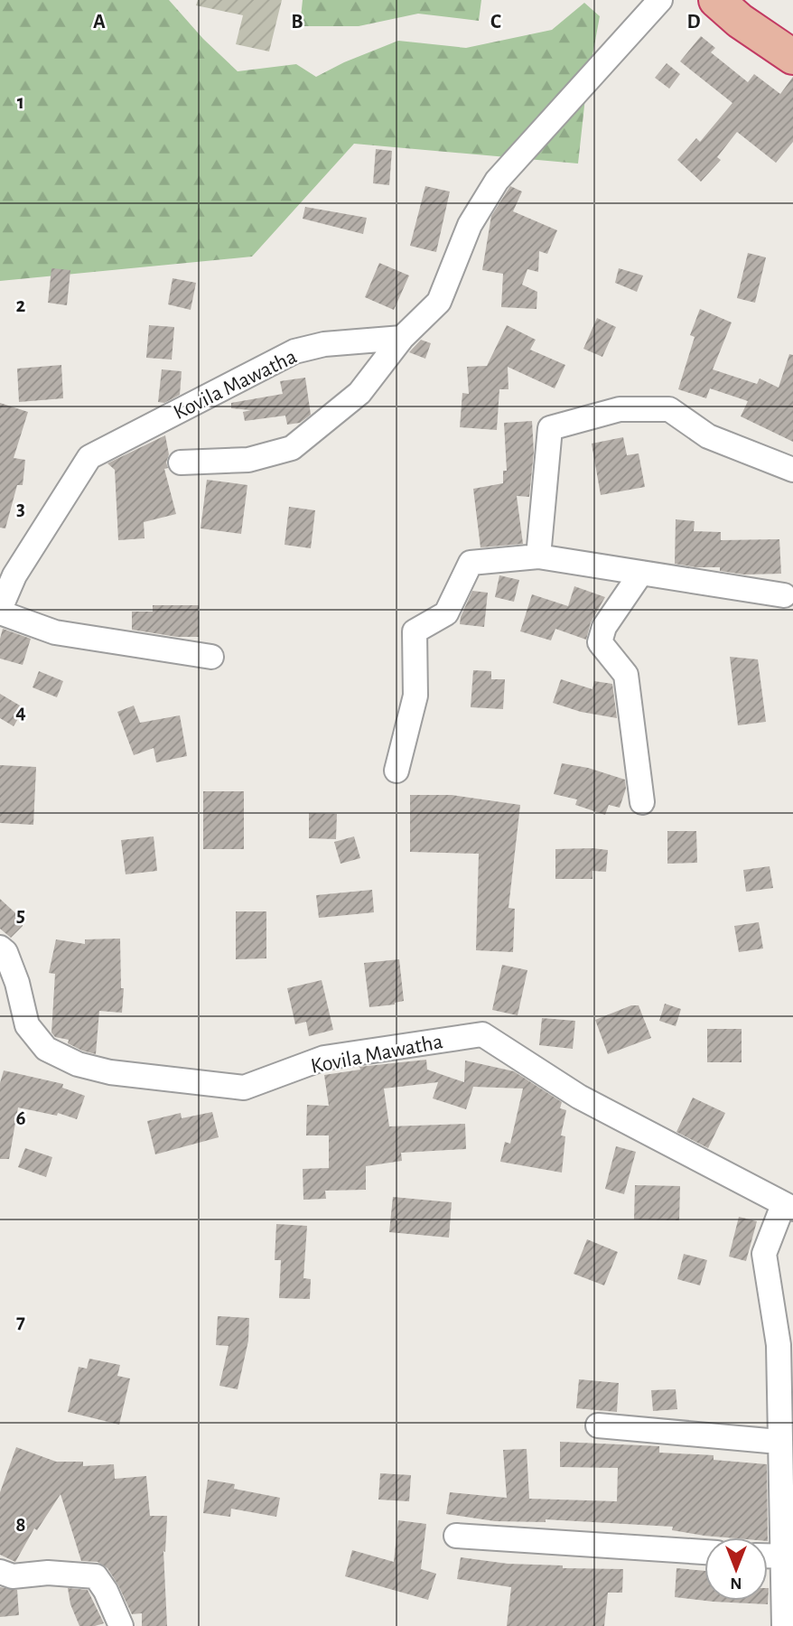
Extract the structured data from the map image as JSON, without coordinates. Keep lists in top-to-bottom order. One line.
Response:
{"streets":{"street":["Kovila Mawatha"]},"north":"bottom","grid":{"columns":["A","B","C","D"],"rows":["1","2","3","4","5","6","7","8"]}}
